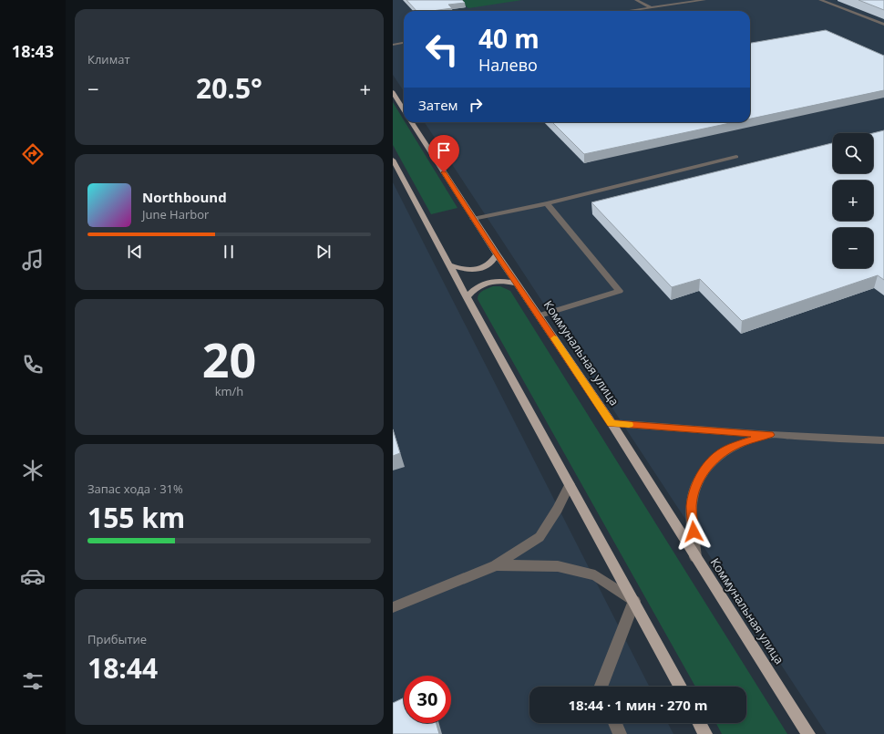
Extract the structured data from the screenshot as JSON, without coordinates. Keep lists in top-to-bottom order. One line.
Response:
{"streets":{"main road":["Коммунальная улица"]},"page":{"tabs":"18:43","tile":["Климат",["20","km/h"],["Запас хода · 31%","155 km"],["Прибытие","18:44"]],"turn":["40 m","Налево"],"heat":["−","20.5°","+"],"then":"Затем","map_buttons":["+","−"],"song":["Northbound","June Harbor"],"limit":"30","trip":"18:44 · 1 мин · 270 m"}}
